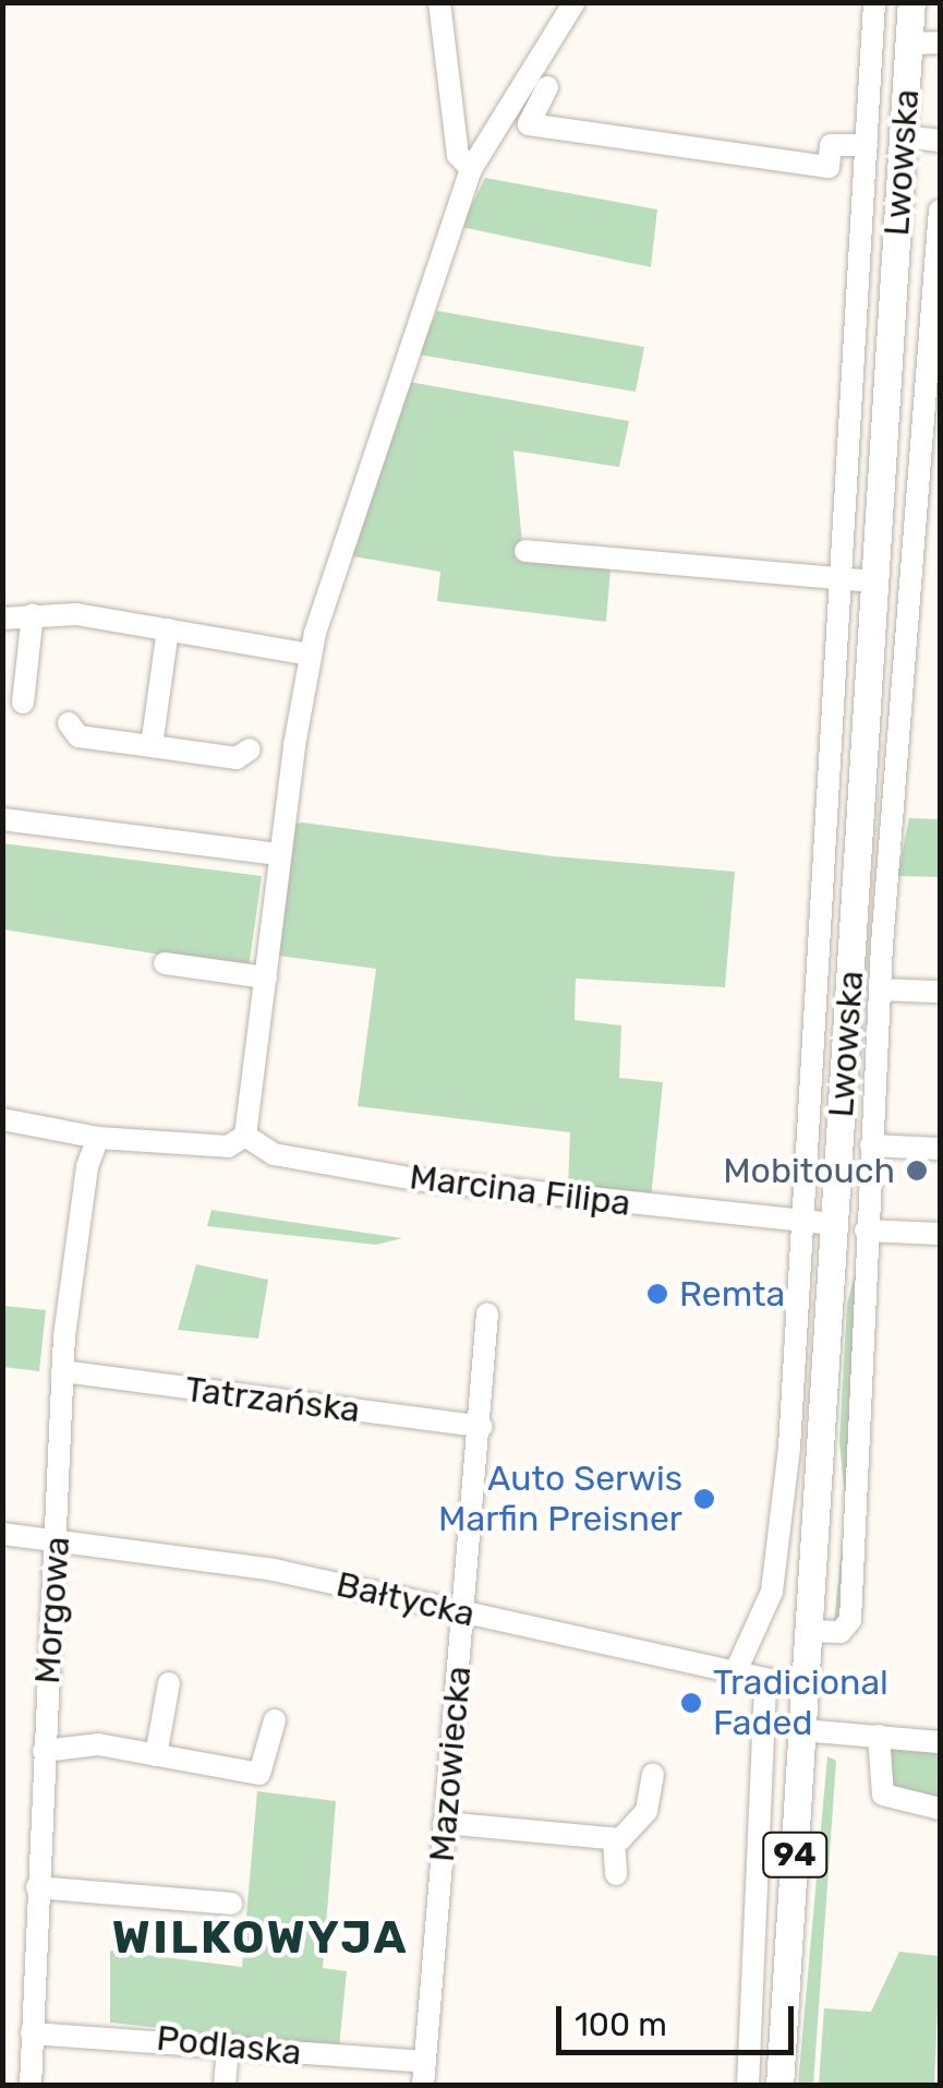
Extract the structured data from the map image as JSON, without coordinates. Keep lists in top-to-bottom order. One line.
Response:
{"streets":{"main road":["Lwowska","94"],"street":["Marcina Filipa","Tatrzańska","Bałtycka","Morgowa","Mazowiecka","Podlaska"]},"crossings":[["Lwowska","Marcina Filipa"],["Lwowska","Bałtycka"],["Tatrzańska","Morgowa"],["Tatrzańska","Mazowiecka"],["Bałtycka","Morgowa"],["Bałtycka","Mazowiecka"],["Morgowa","Podlaska"],["Mazowiecka","Podlaska"]],"districts":["WILKOWYJA"],"places":["Mobitouch","Remta","Auto Serwis Marfin Preisner","Tradicional Faded"],"scale_bar":"100 m"}
